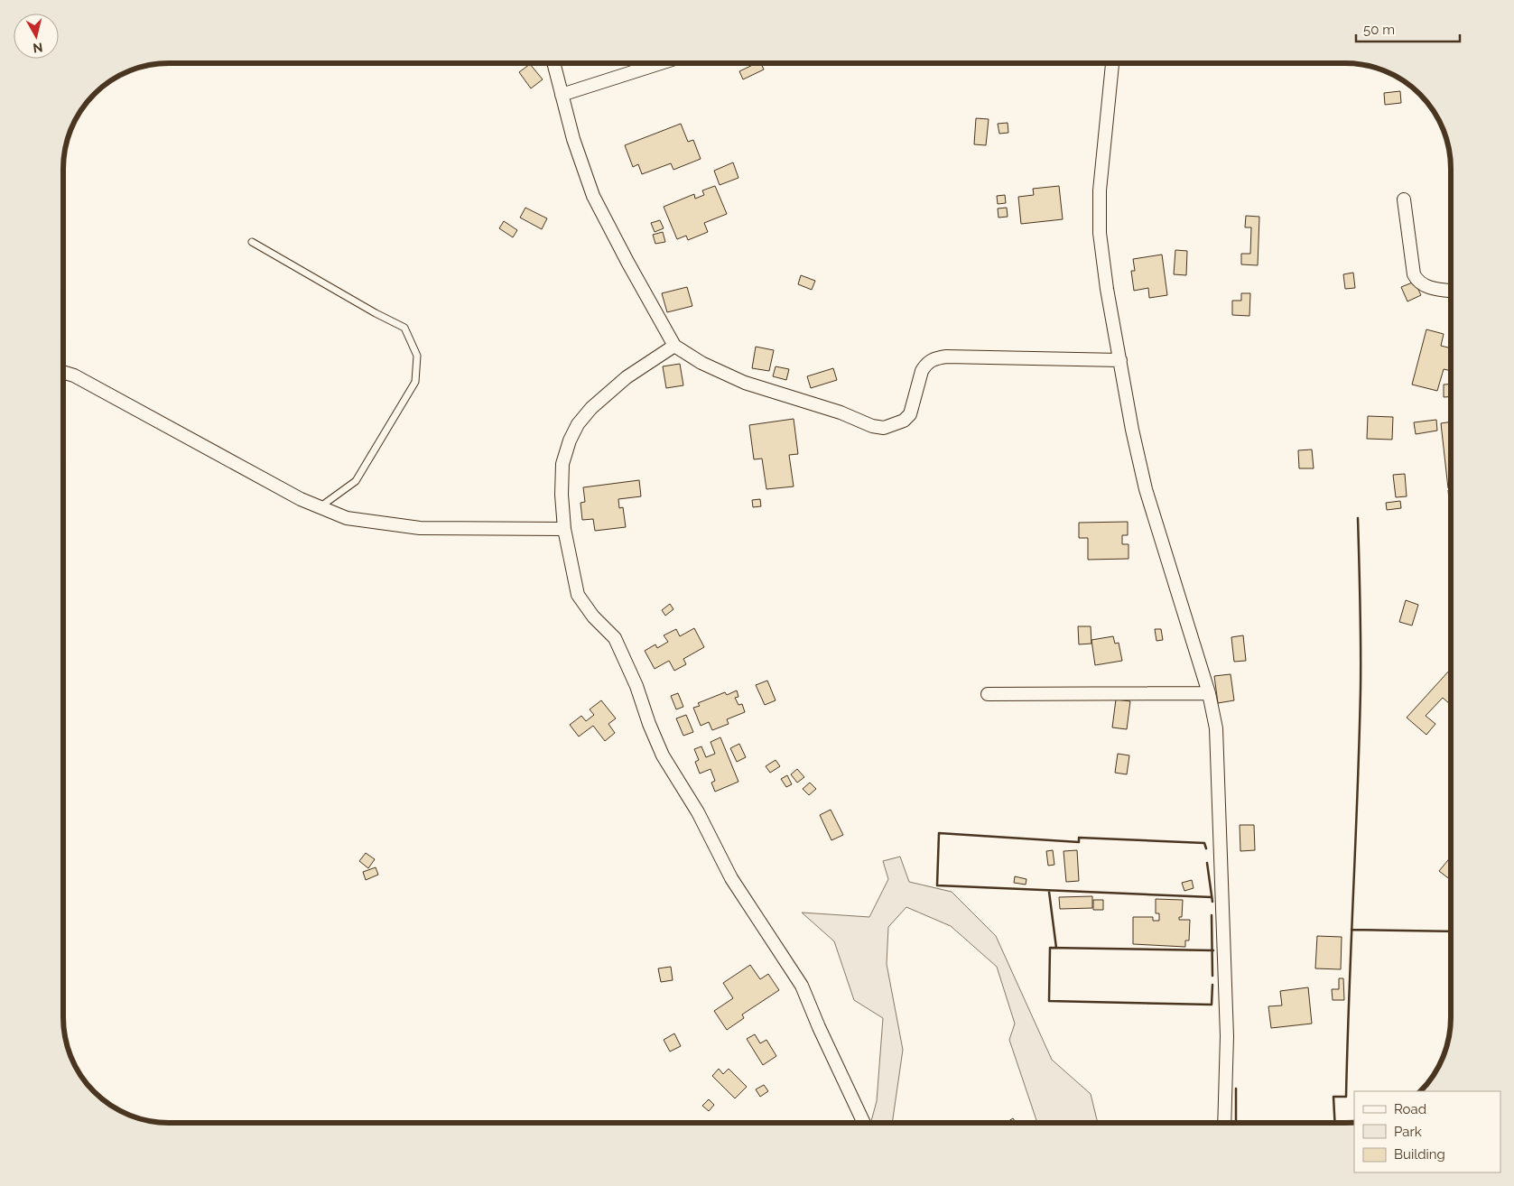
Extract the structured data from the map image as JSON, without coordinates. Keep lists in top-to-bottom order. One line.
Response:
{"legend":["Road","Park","Building"],"scale_bar":"50 m","north":"bottom"}
